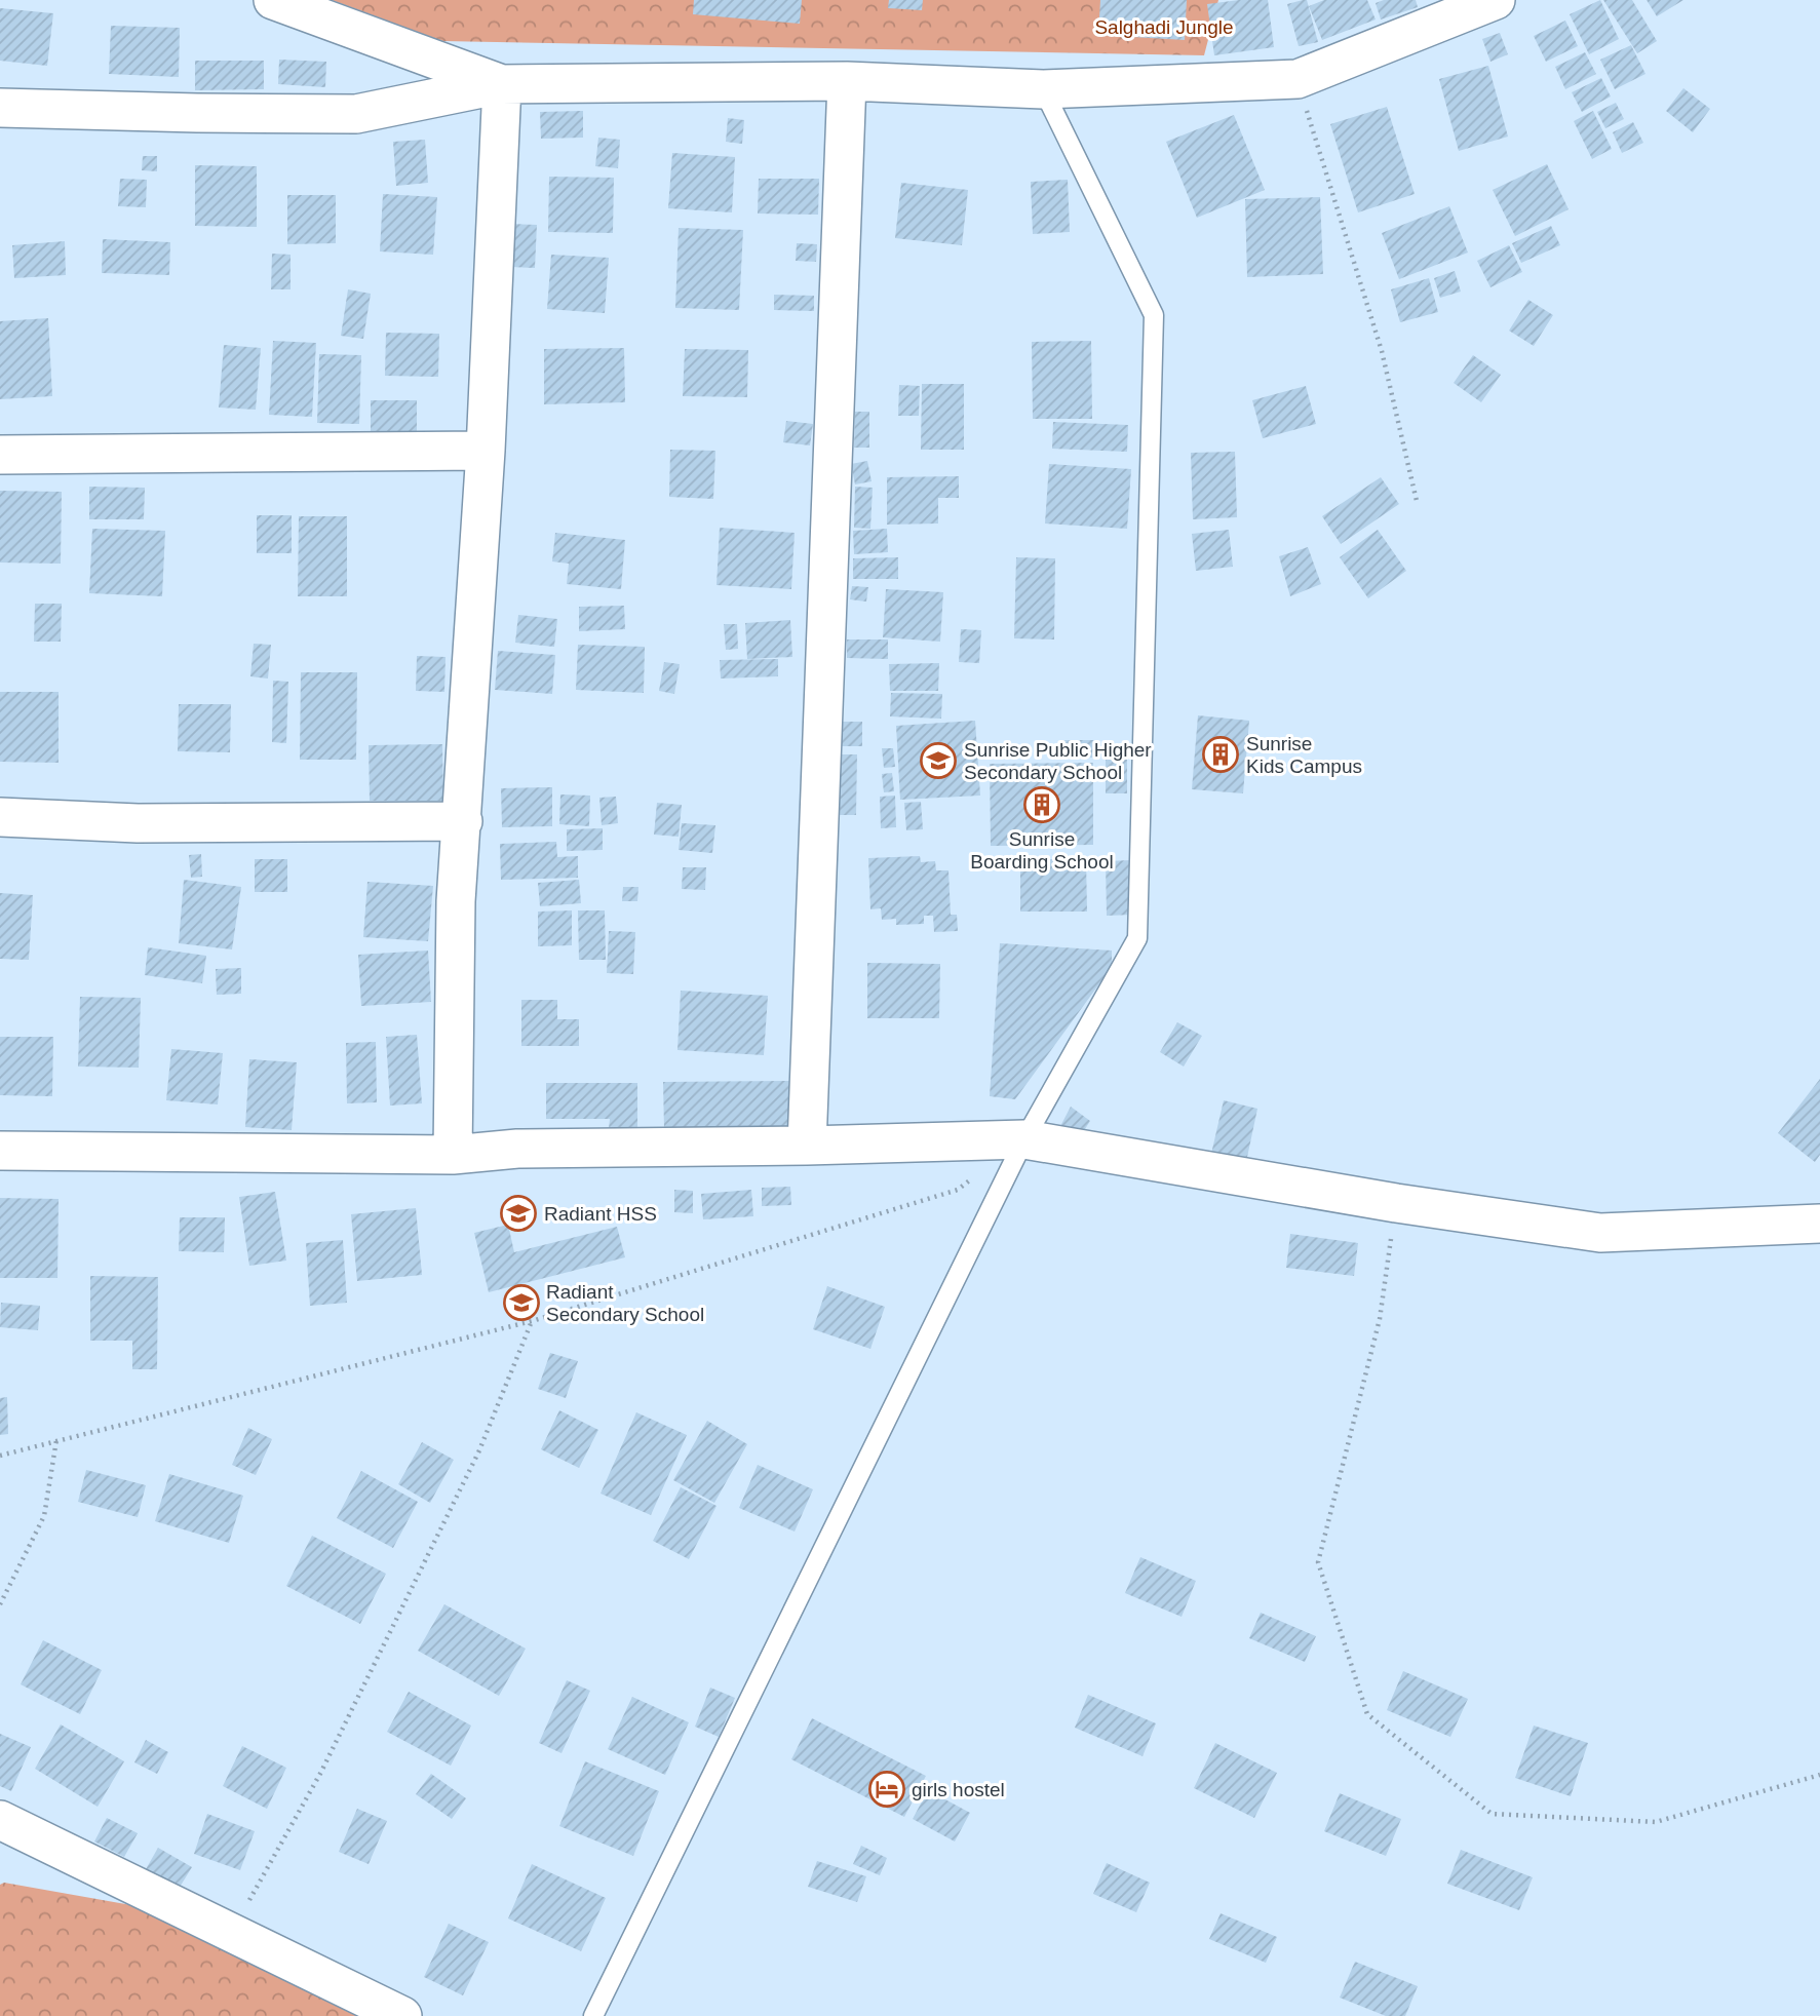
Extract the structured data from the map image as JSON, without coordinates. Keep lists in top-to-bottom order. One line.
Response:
{"parks":["Salghadi Jungle"],"places":{"building":["Sunrise Kids Campus","Sunrise Boarding School"],"school or university":["Sunrise Public Higher Secondary School","Radiant HSS","Radiant Secondary School"],"hotel":["girls hostel"]}}
